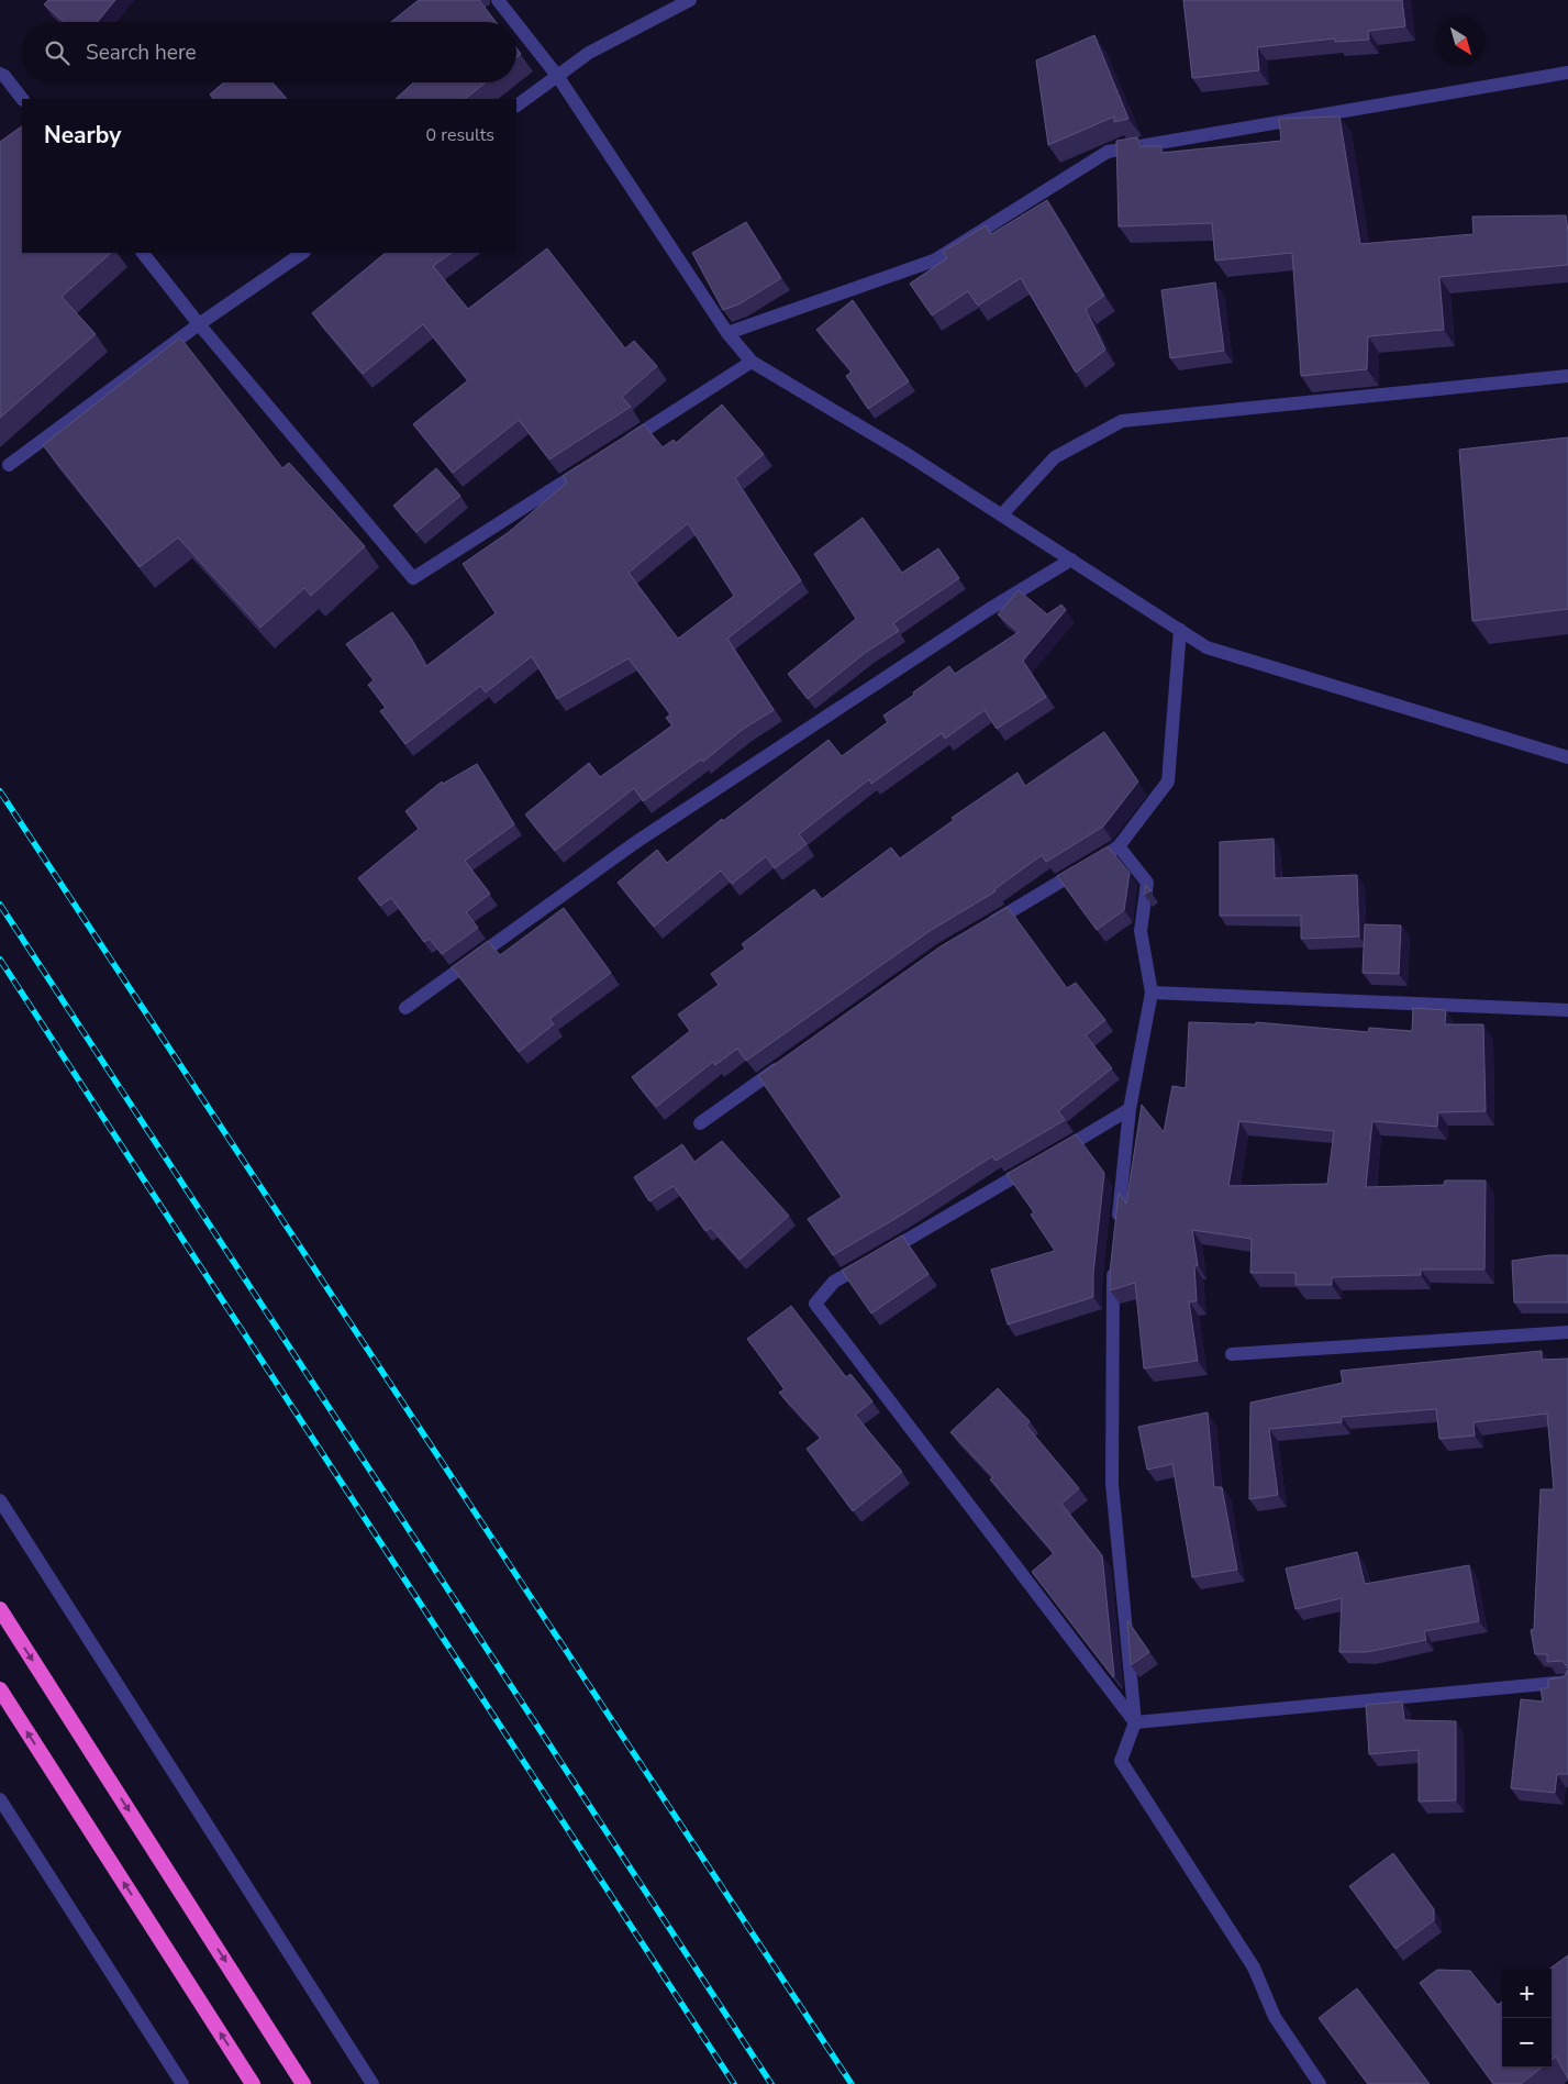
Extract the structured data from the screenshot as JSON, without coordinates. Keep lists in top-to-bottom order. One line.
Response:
{"north":"bottom right","page":{"search":"Search here","heading":["Nearby","0 results"],"map_buttons":["+","−"]}}
